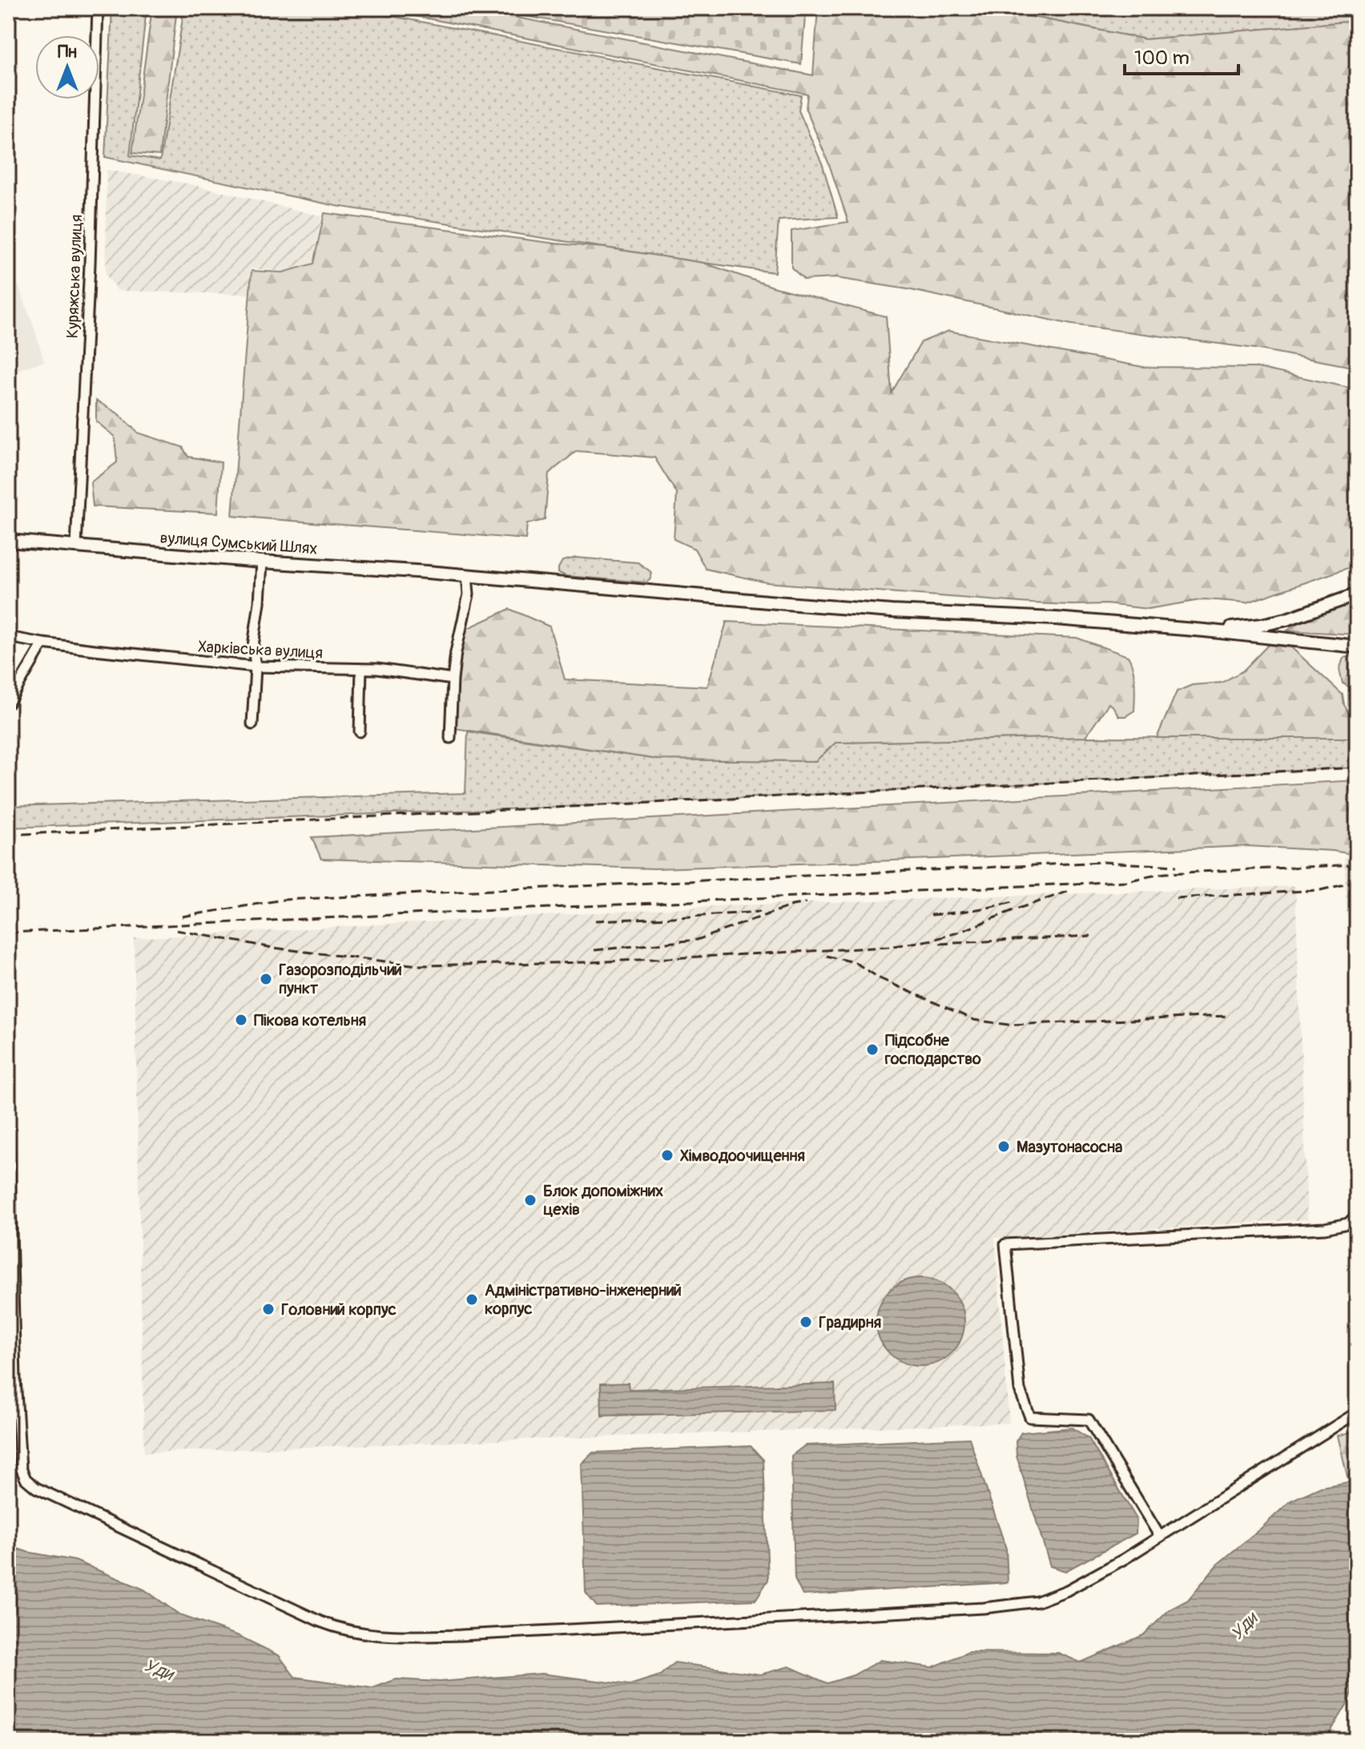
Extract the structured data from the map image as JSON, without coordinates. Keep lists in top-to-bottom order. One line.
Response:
{"streets":{"main road":["вулиця Сумський Шлях"],"street":["Куряжська вулиця","Харківська вулиця"]},"crossings":[["Куряжська вулиця","вулиця Сумський Шлях"]],"water":["Уди"],"places":["Газорозподільчий пункт","Пікова котельня","Підсобне господарство","Мазутонасосна","Хімводоочищення","Блок допоміжних цехів","Адміністративно-інженерний корпус","Головний корпус","Градирня"],"scale_bar":"100 m","north":"top"}
